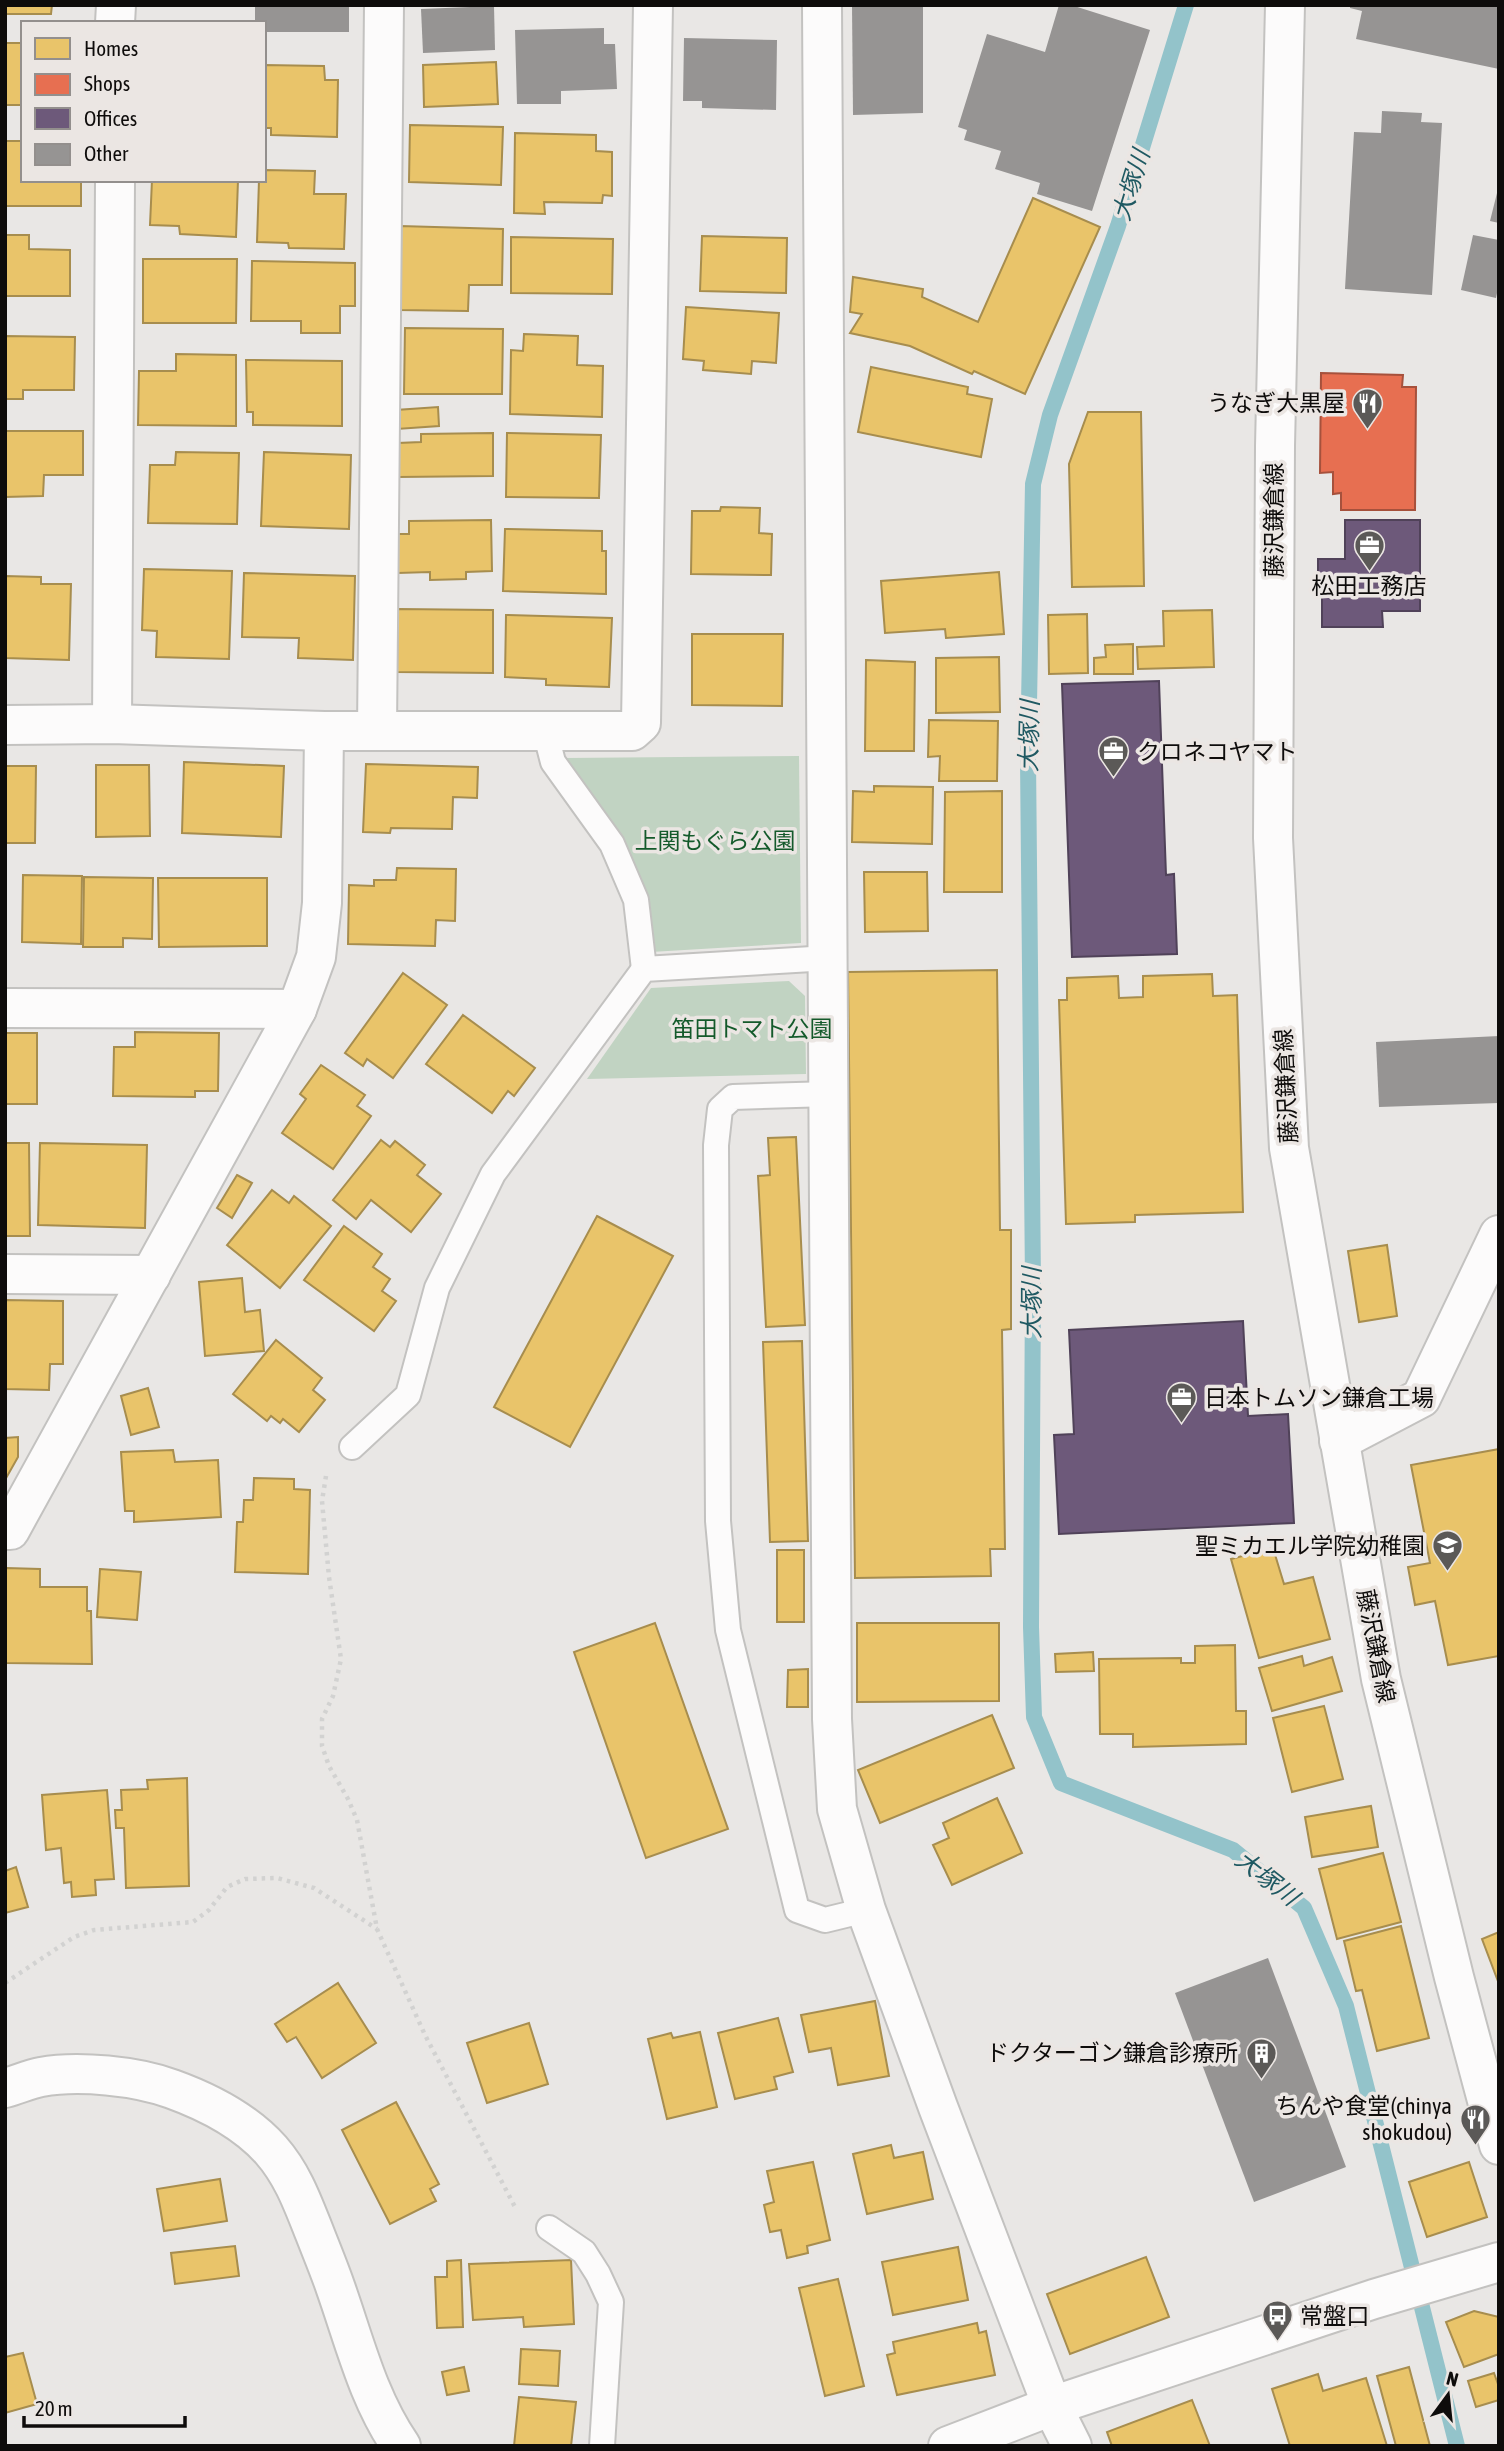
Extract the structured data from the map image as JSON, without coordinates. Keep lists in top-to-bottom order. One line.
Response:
{"streets":{"street":["藤沢鎌倉線"]},"water":["大塚川"],"parks":["上関もぐら公園","笛田トマト公園"],"places":{"restaurant":["うなぎ大黒屋","ちんや食堂(chinya shokudou)"],"office":["松田工務店","クロネコヤマト","日本トムソン鎌倉工場"],"school or university":["聖ミカエル学院幼稚園"],"building":["ドクターゴン鎌倉診療所"],"bus stop":["常盤口"]},"legend":["Homes","Shops","Offices","Other"],"scale_bar":"20 m","north":"top"}
